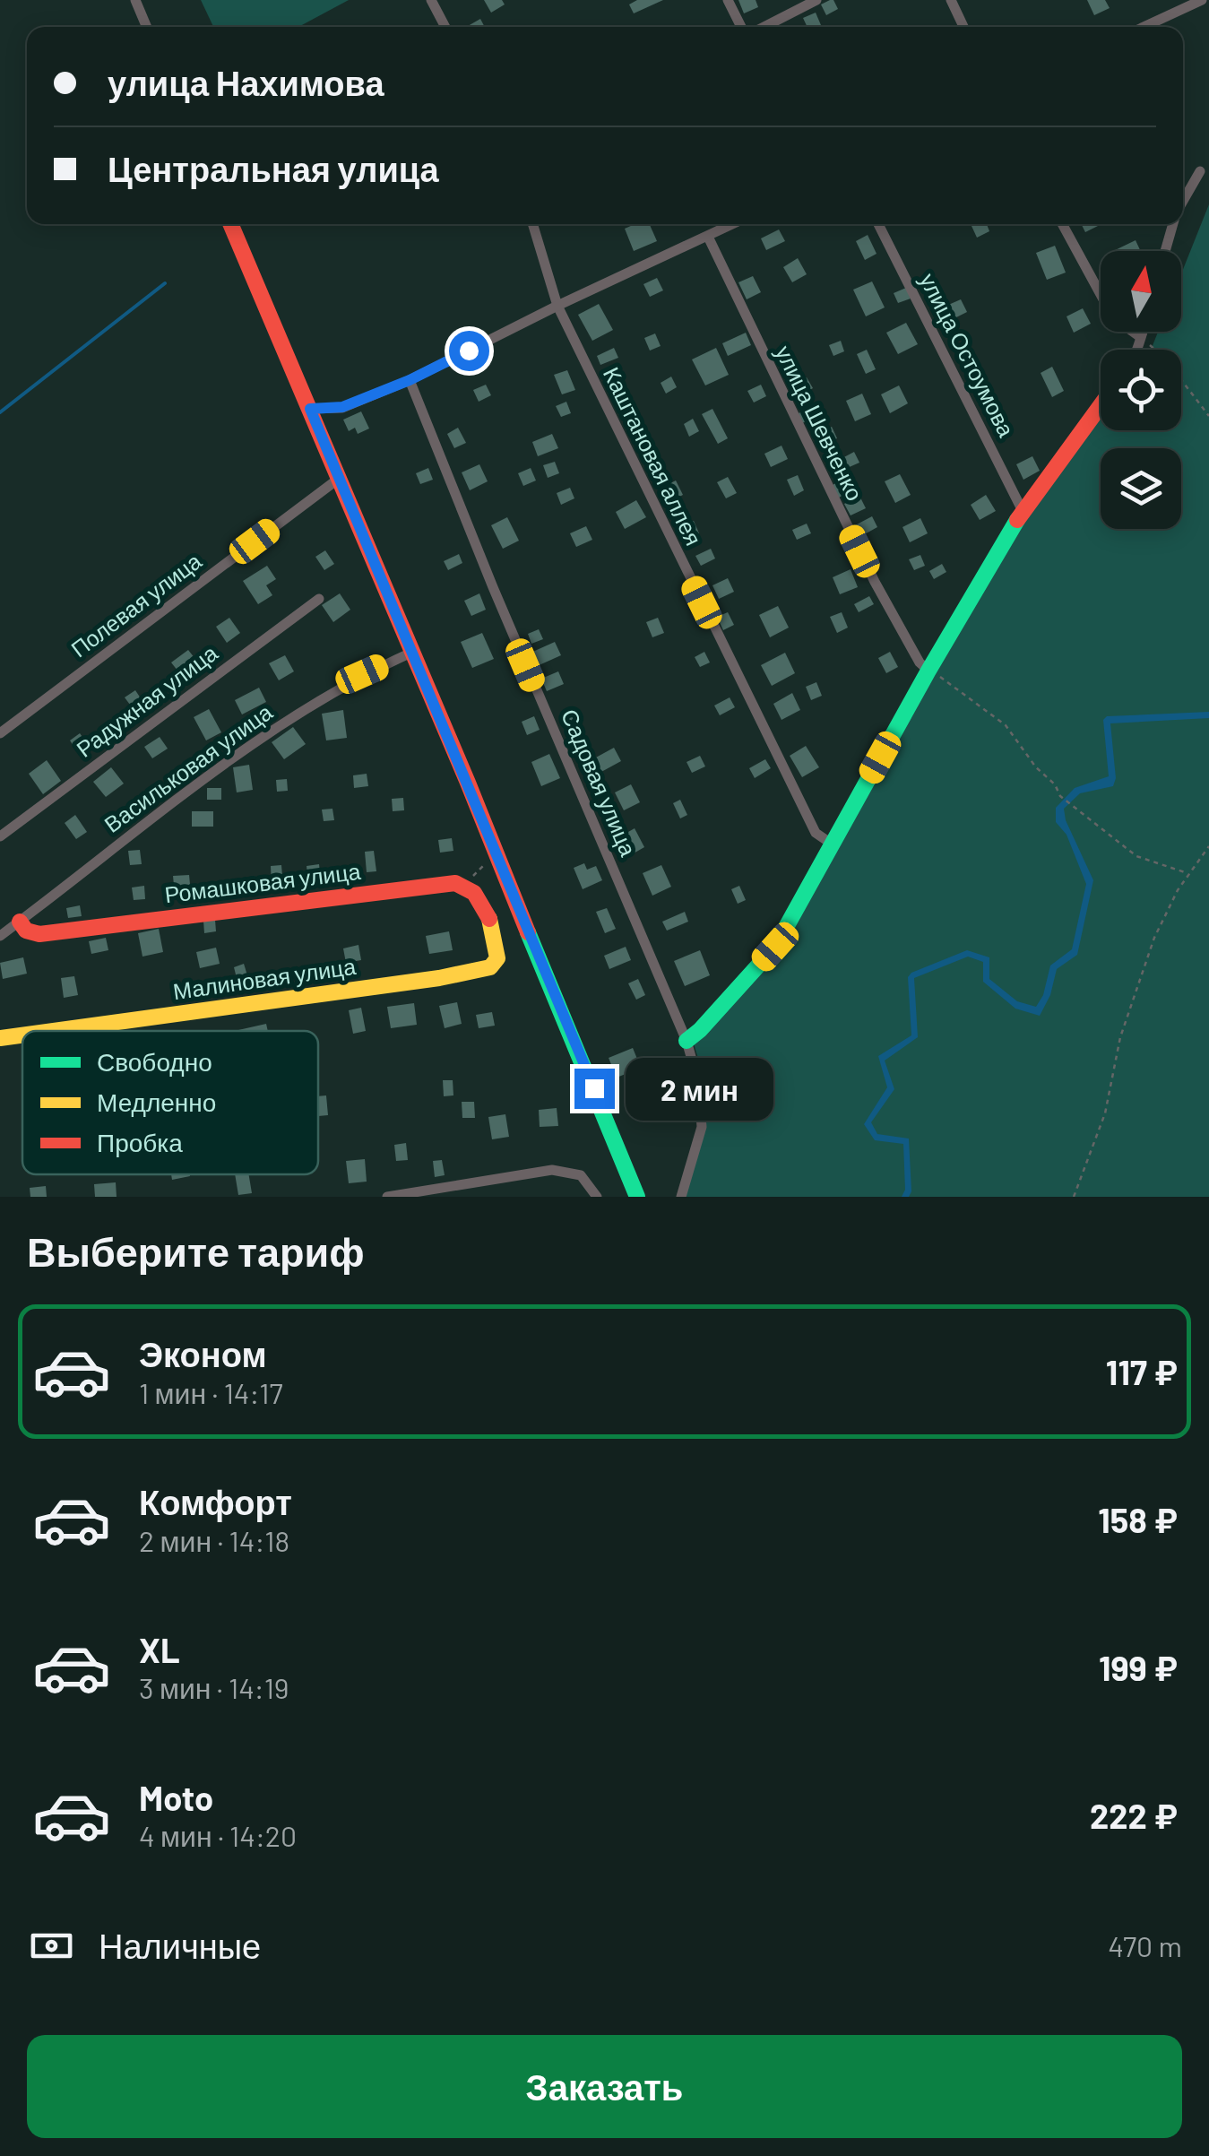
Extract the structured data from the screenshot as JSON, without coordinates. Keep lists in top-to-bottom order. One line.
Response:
{"streets":{"street":["улица Остоумова","улица Шевченко","Каштановая аллея","Полевая улица","Радужная улица","Васильковая улица","Садовая улица","Ромашковая улица","Малиновая улица"]},"crossings":[["Васильковая улица","Ромашковая улица"],["Ромашковая улица","Малиновая улица"]],"legend":["Свободно","Медленно","Пробка"],"north":"top","page":{"banner":["улица Нахимова","Центральная улица"],"bubble":"2 мин","heading":"Выберите тариф","list":[{"name":"Эконом","note":"1 мин · 14:17","value":"117 ₽"},{"name":"Комфорт","note":"2 мин · 14:18","value":"158 ₽"},{"name":"XL","note":"3 мин · 14:19","value":"199 ₽"},{"name":"Moto","note":"4 мин · 14:20","value":"222 ₽"}],"pay":["Наличные","470 m"],"buttons":"Заказать"}}
